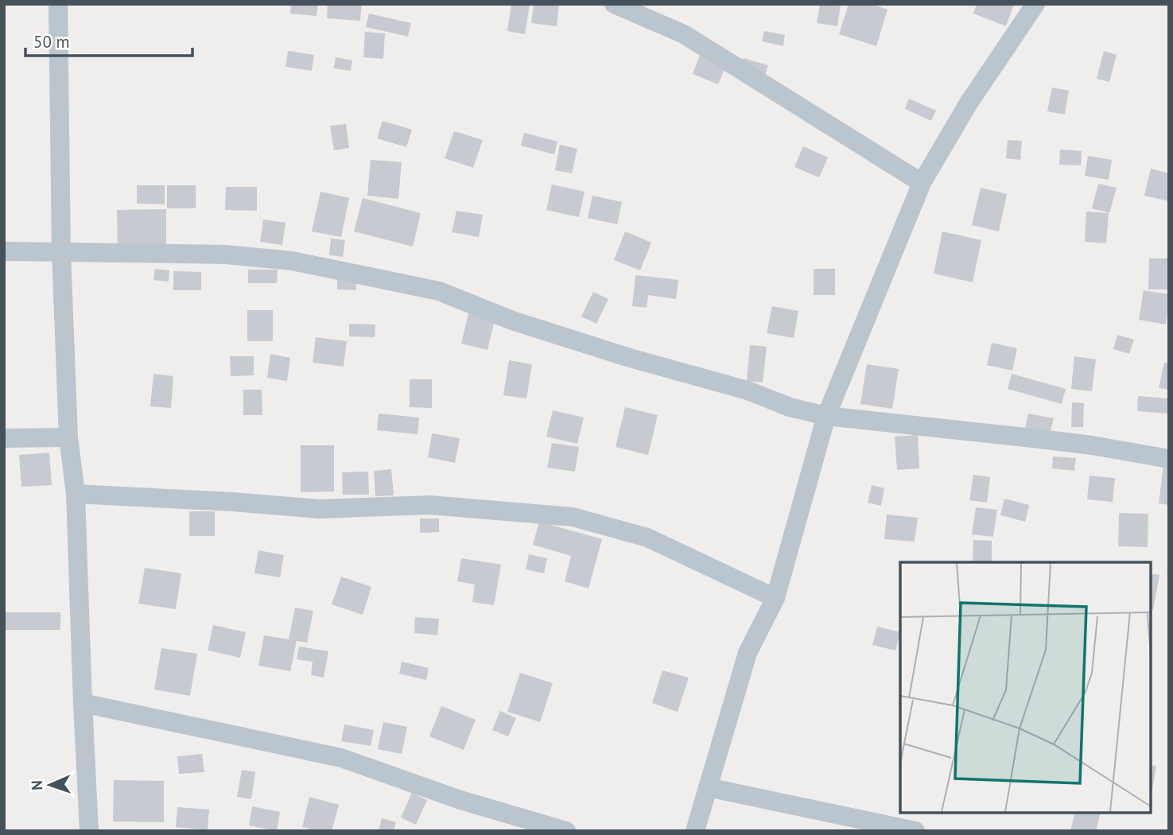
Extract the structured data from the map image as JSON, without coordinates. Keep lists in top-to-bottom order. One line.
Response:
{"scale_bar":"50 m","north":"left"}
